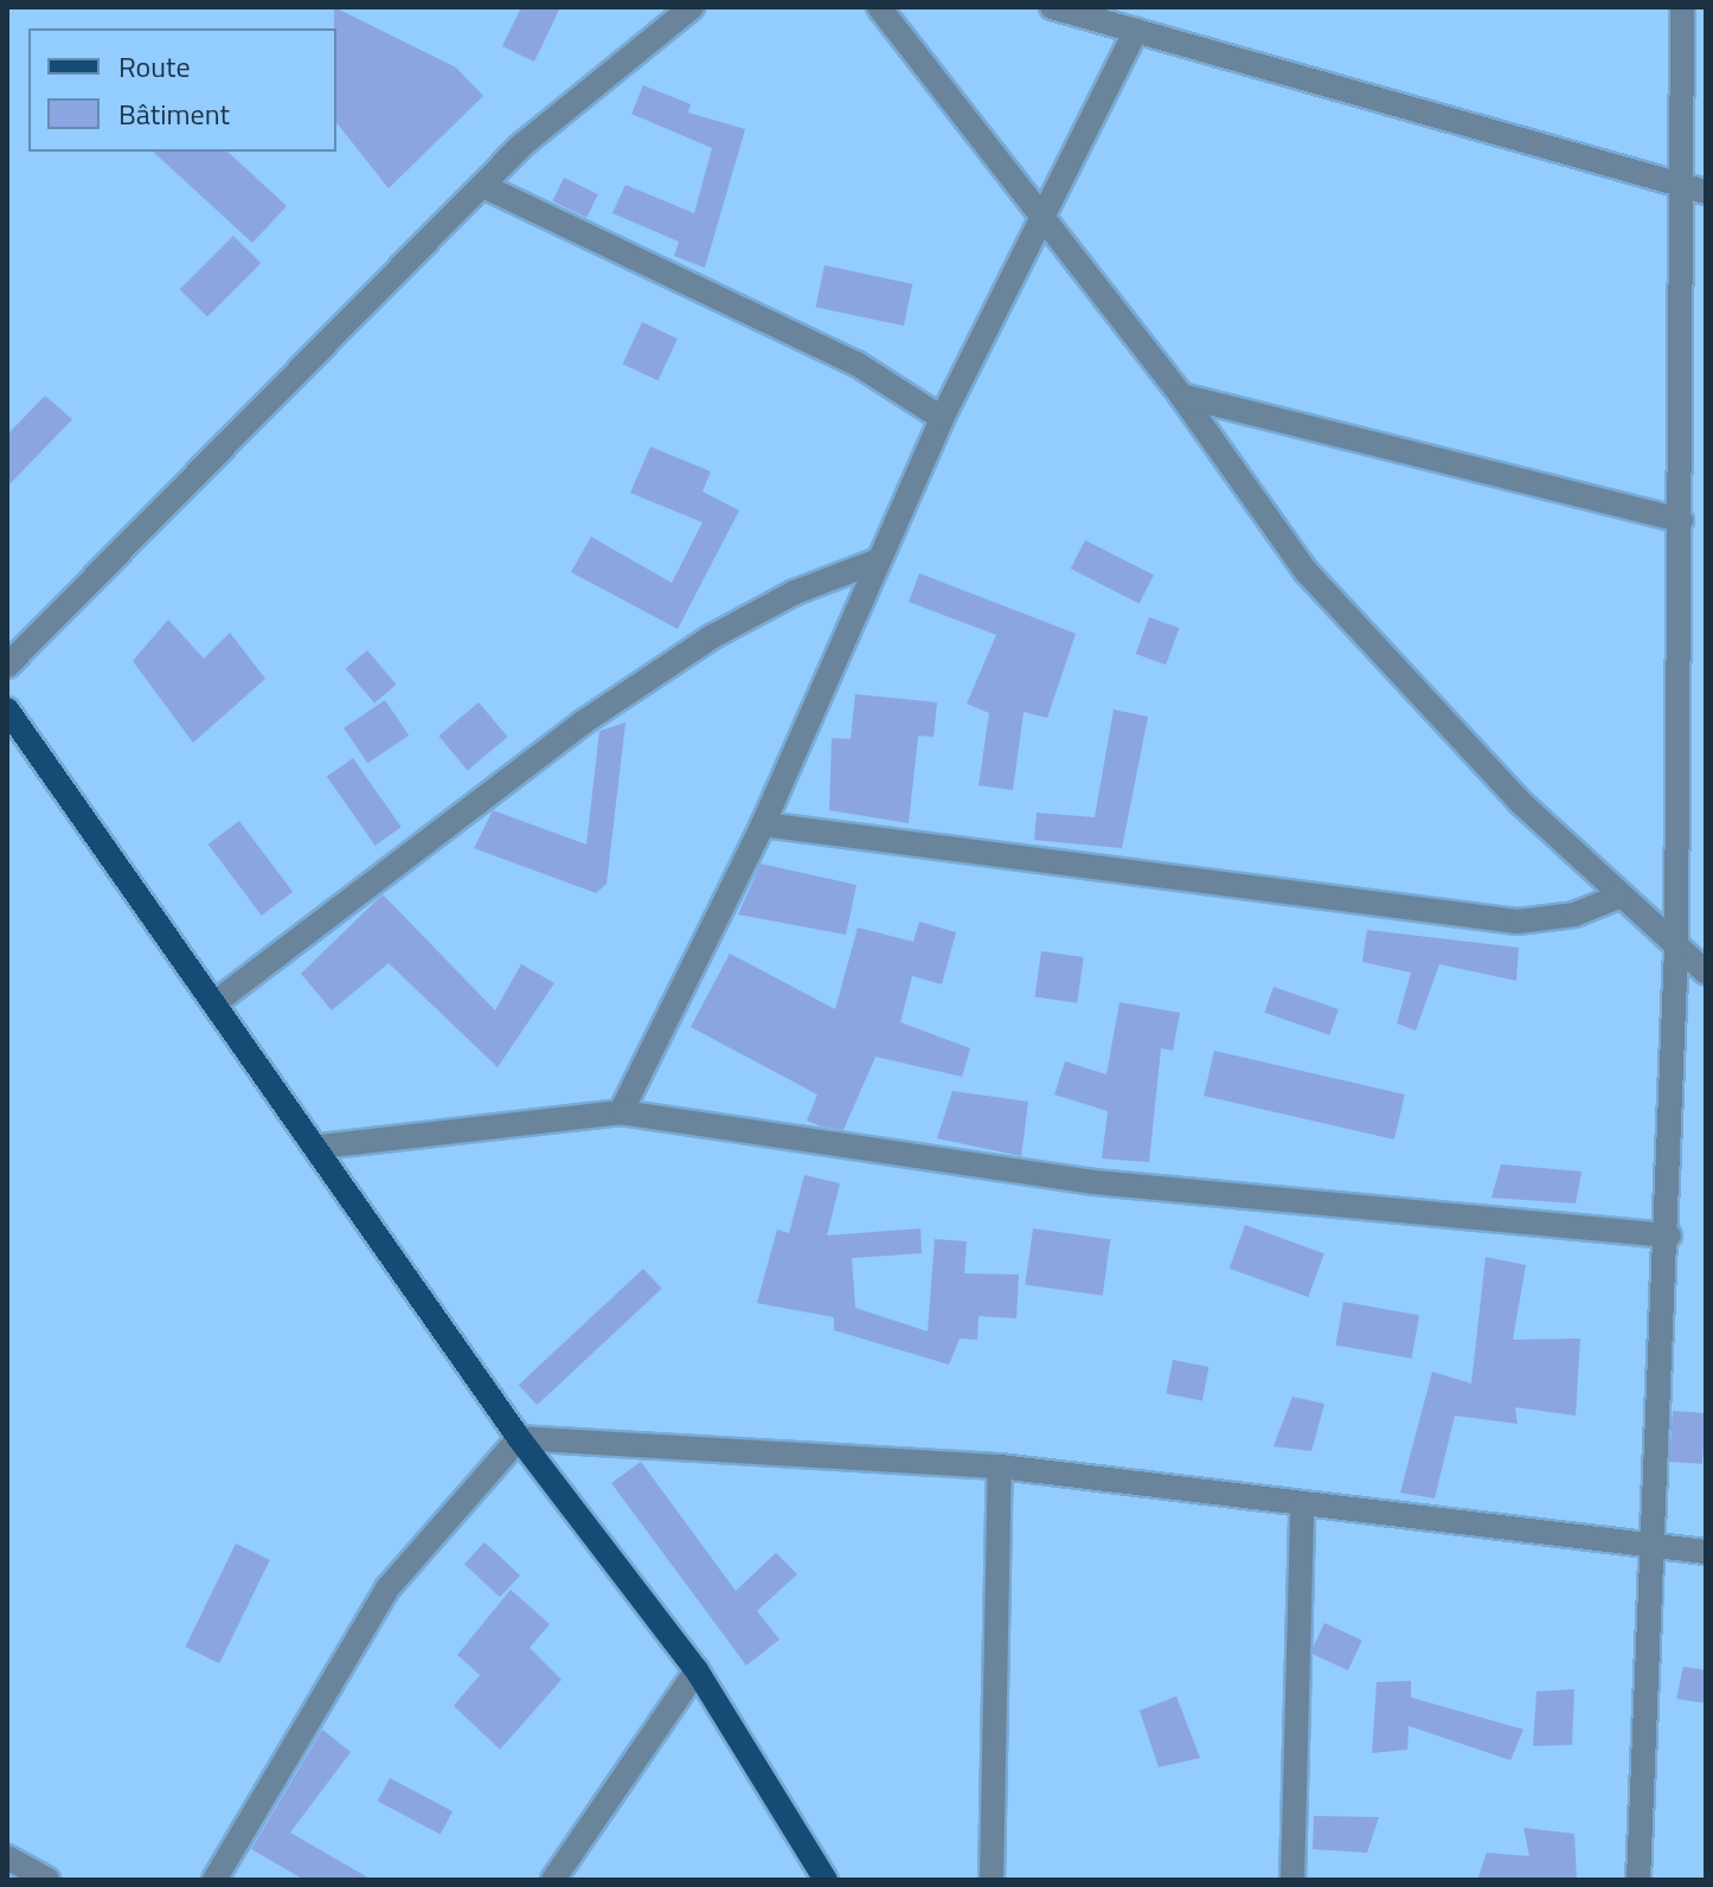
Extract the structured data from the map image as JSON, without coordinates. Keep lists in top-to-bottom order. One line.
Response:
{"legend":["Route","Bâtiment"]}
